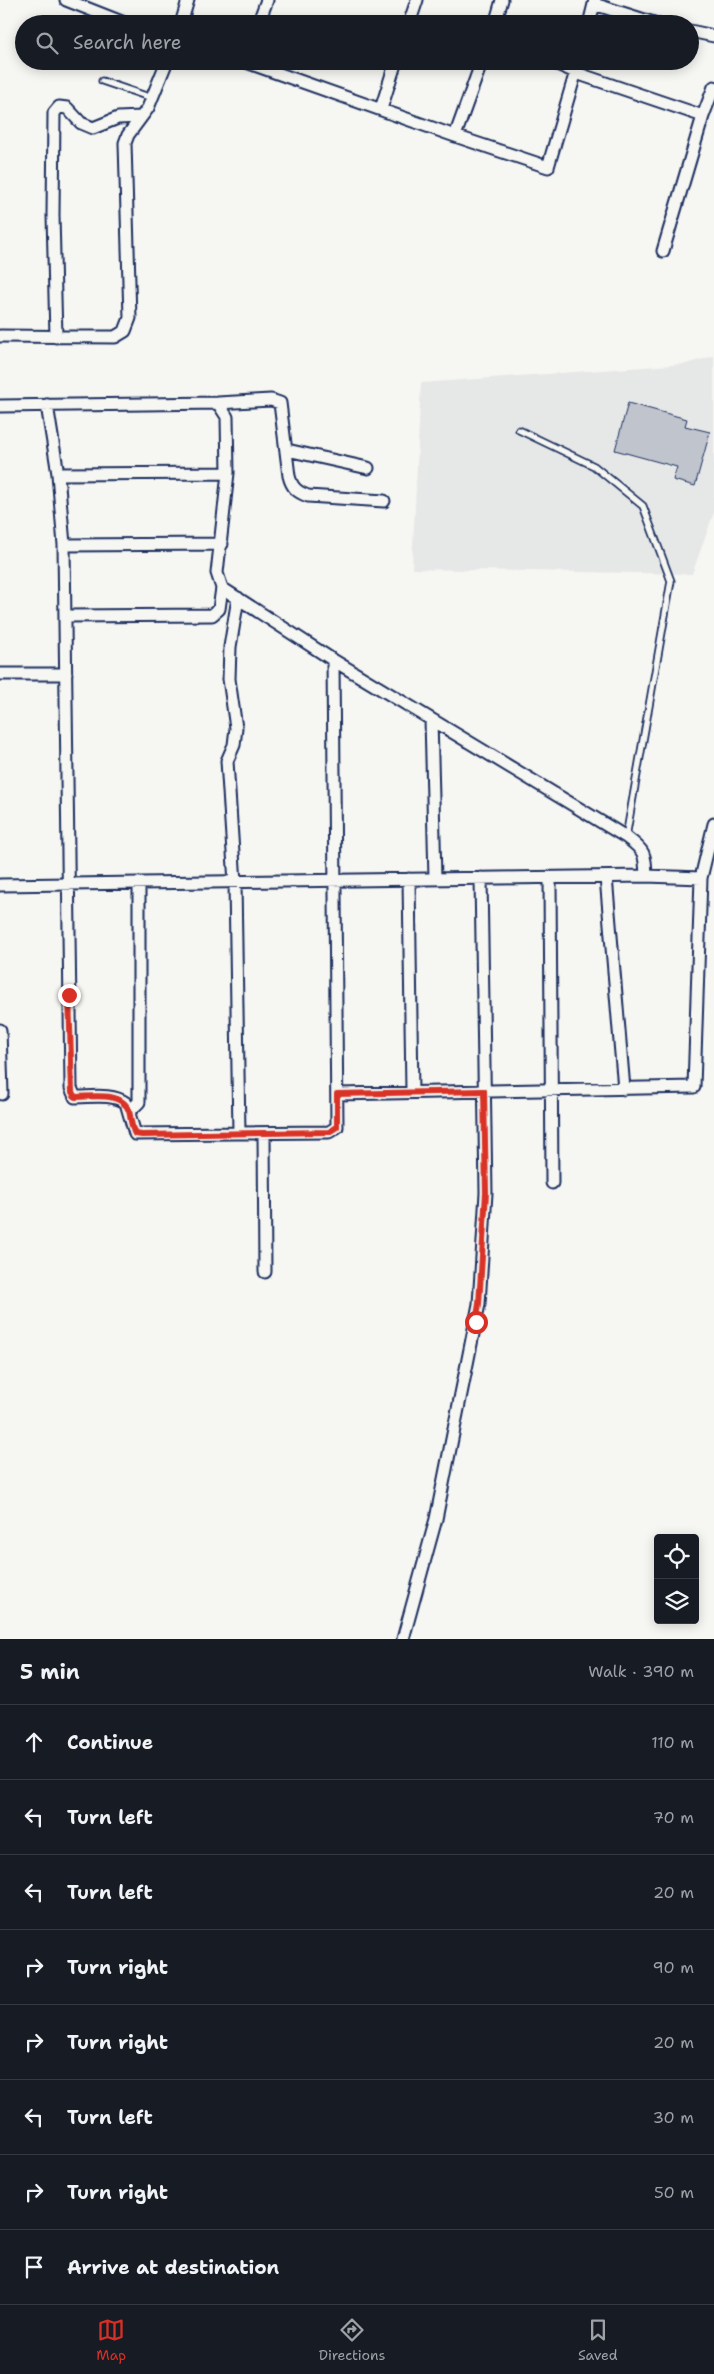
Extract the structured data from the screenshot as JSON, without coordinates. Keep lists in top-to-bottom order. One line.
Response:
{"page":{"search":"Search here","heading":["5 min","Walk · 390 m"],"list":[["Continue","110 m"],["Turn left","70 m"],["Turn left","20 m"],["Turn right","90 m"],["Turn right","20 m"],["Turn left","30 m"],["Turn right","50 m"],"Arrive at destination"],"nav":["Map","Directions","Saved"]}}
